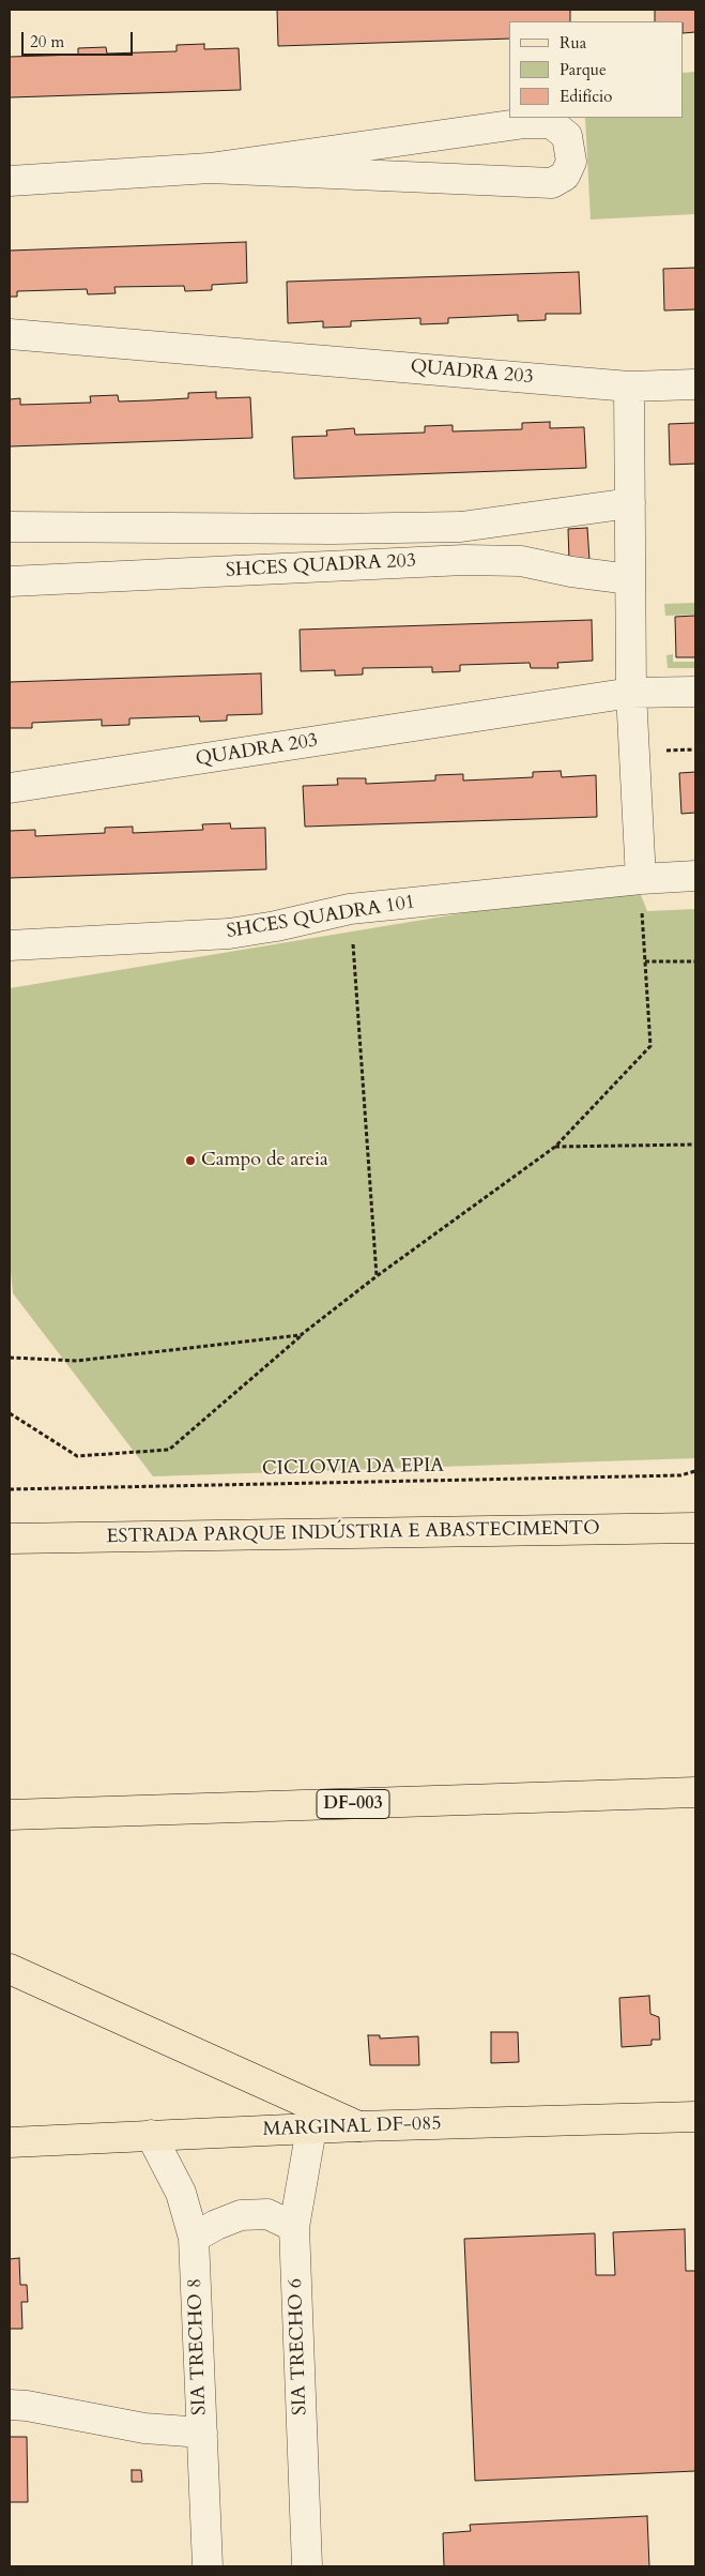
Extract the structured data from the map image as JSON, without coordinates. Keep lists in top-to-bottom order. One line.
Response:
{"streets":{"main road":["ESTRADA PARQUE INDÚSTRIA E ABASTECIMENTO","DF-003","MARGINAL DF-085"],"street":["QUADRA 203","SHCES QUADRA 203","SHCES QUADRA 101","SIA TRECHO 8","SIA TRECHO 6"],"path":["CICLOVIA DA EPIA"]},"crossings":[["MARGINAL DF-085","SIA TRECHO 8"],["MARGINAL DF-085","SIA TRECHO 6"]],"places":["Campo de areia"],"legend":["Rua","Parque","Edifício"],"scale_bar":"20 m"}
